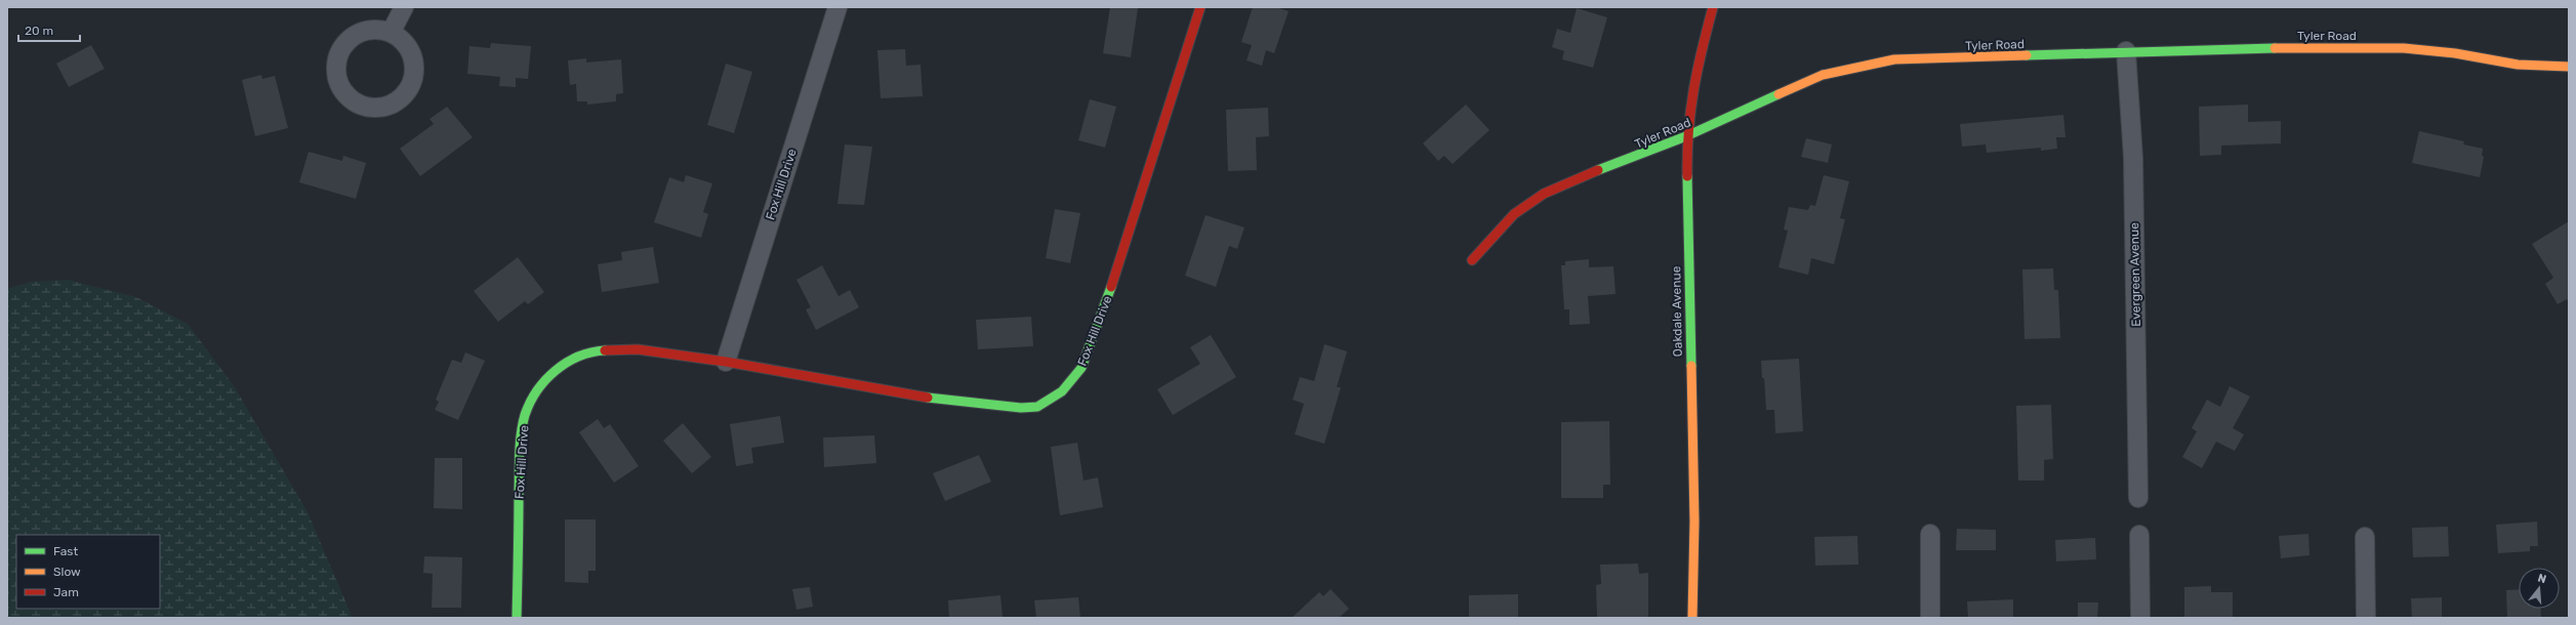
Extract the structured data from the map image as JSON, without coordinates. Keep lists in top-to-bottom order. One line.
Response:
{"streets":{"street":["Tyler Road","Fox Hill Drive","Evergreen Avenue","Oakdale Avenue"]},"crossings":[["Tyler Road","Evergreen Avenue"],["Tyler Road","Oakdale Avenue"]],"legend":["Fast","Slow","Jam"],"scale_bar":"20 m","north":"top"}
